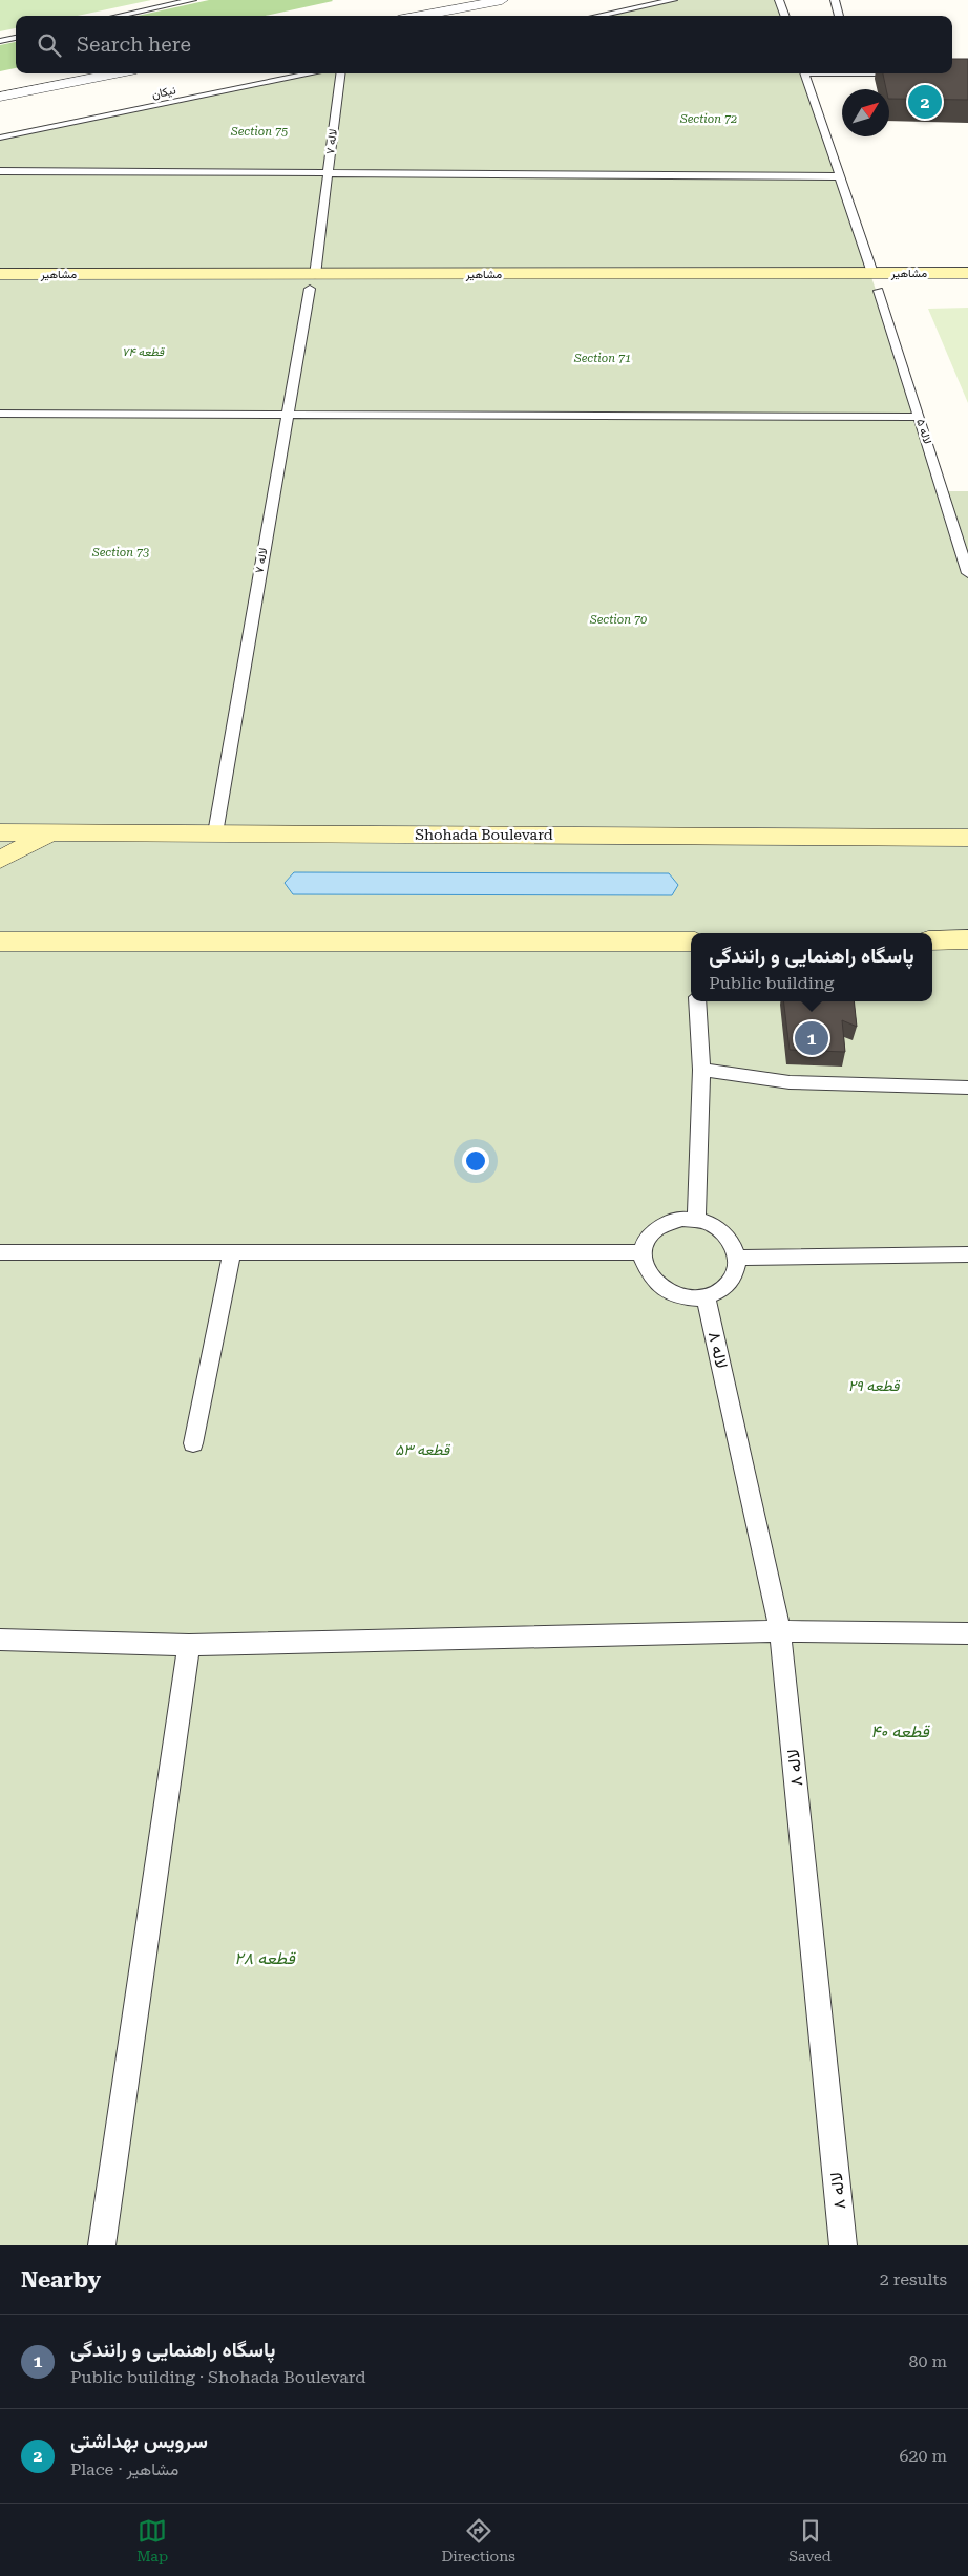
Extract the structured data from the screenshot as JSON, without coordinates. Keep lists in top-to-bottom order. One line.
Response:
{"streets":{"street":["مشاهیر","Shohada Boulevard"],"lane":["نیکان","لاله ۷","لاله ۵","لاله ۸"]},"crossings":[["لاله ۷","مشاهیر"],["لاله ۷","Shohada Boulevard"],["مشاهیر","لاله ۵"]],"parks":["Section 72","Section 75","قطعه ۷۴","Section 71","Section 73","Section 70","قطعه ۲۹","قطعه ۵۳","قطعه ۴۰","قطعه ۲۸"],"north":"top right","page":{"search":"Search here","pins":["2","1"],"popup":["پاسگاه راهنمایی و رانندگی","Public building"],"heading":["Nearby","2 results"],"list":[{"mark":"1","name":"پاسگاه راهنمایی و رانندگی","note":"Public building · Shohada Boulevard","value":"80 m"},{"mark":"2","name":"سرویس بهداشتی","note":"Place · مشاهیر","value":"620 m"}],"nav":["Map","Directions","Saved"]}}
